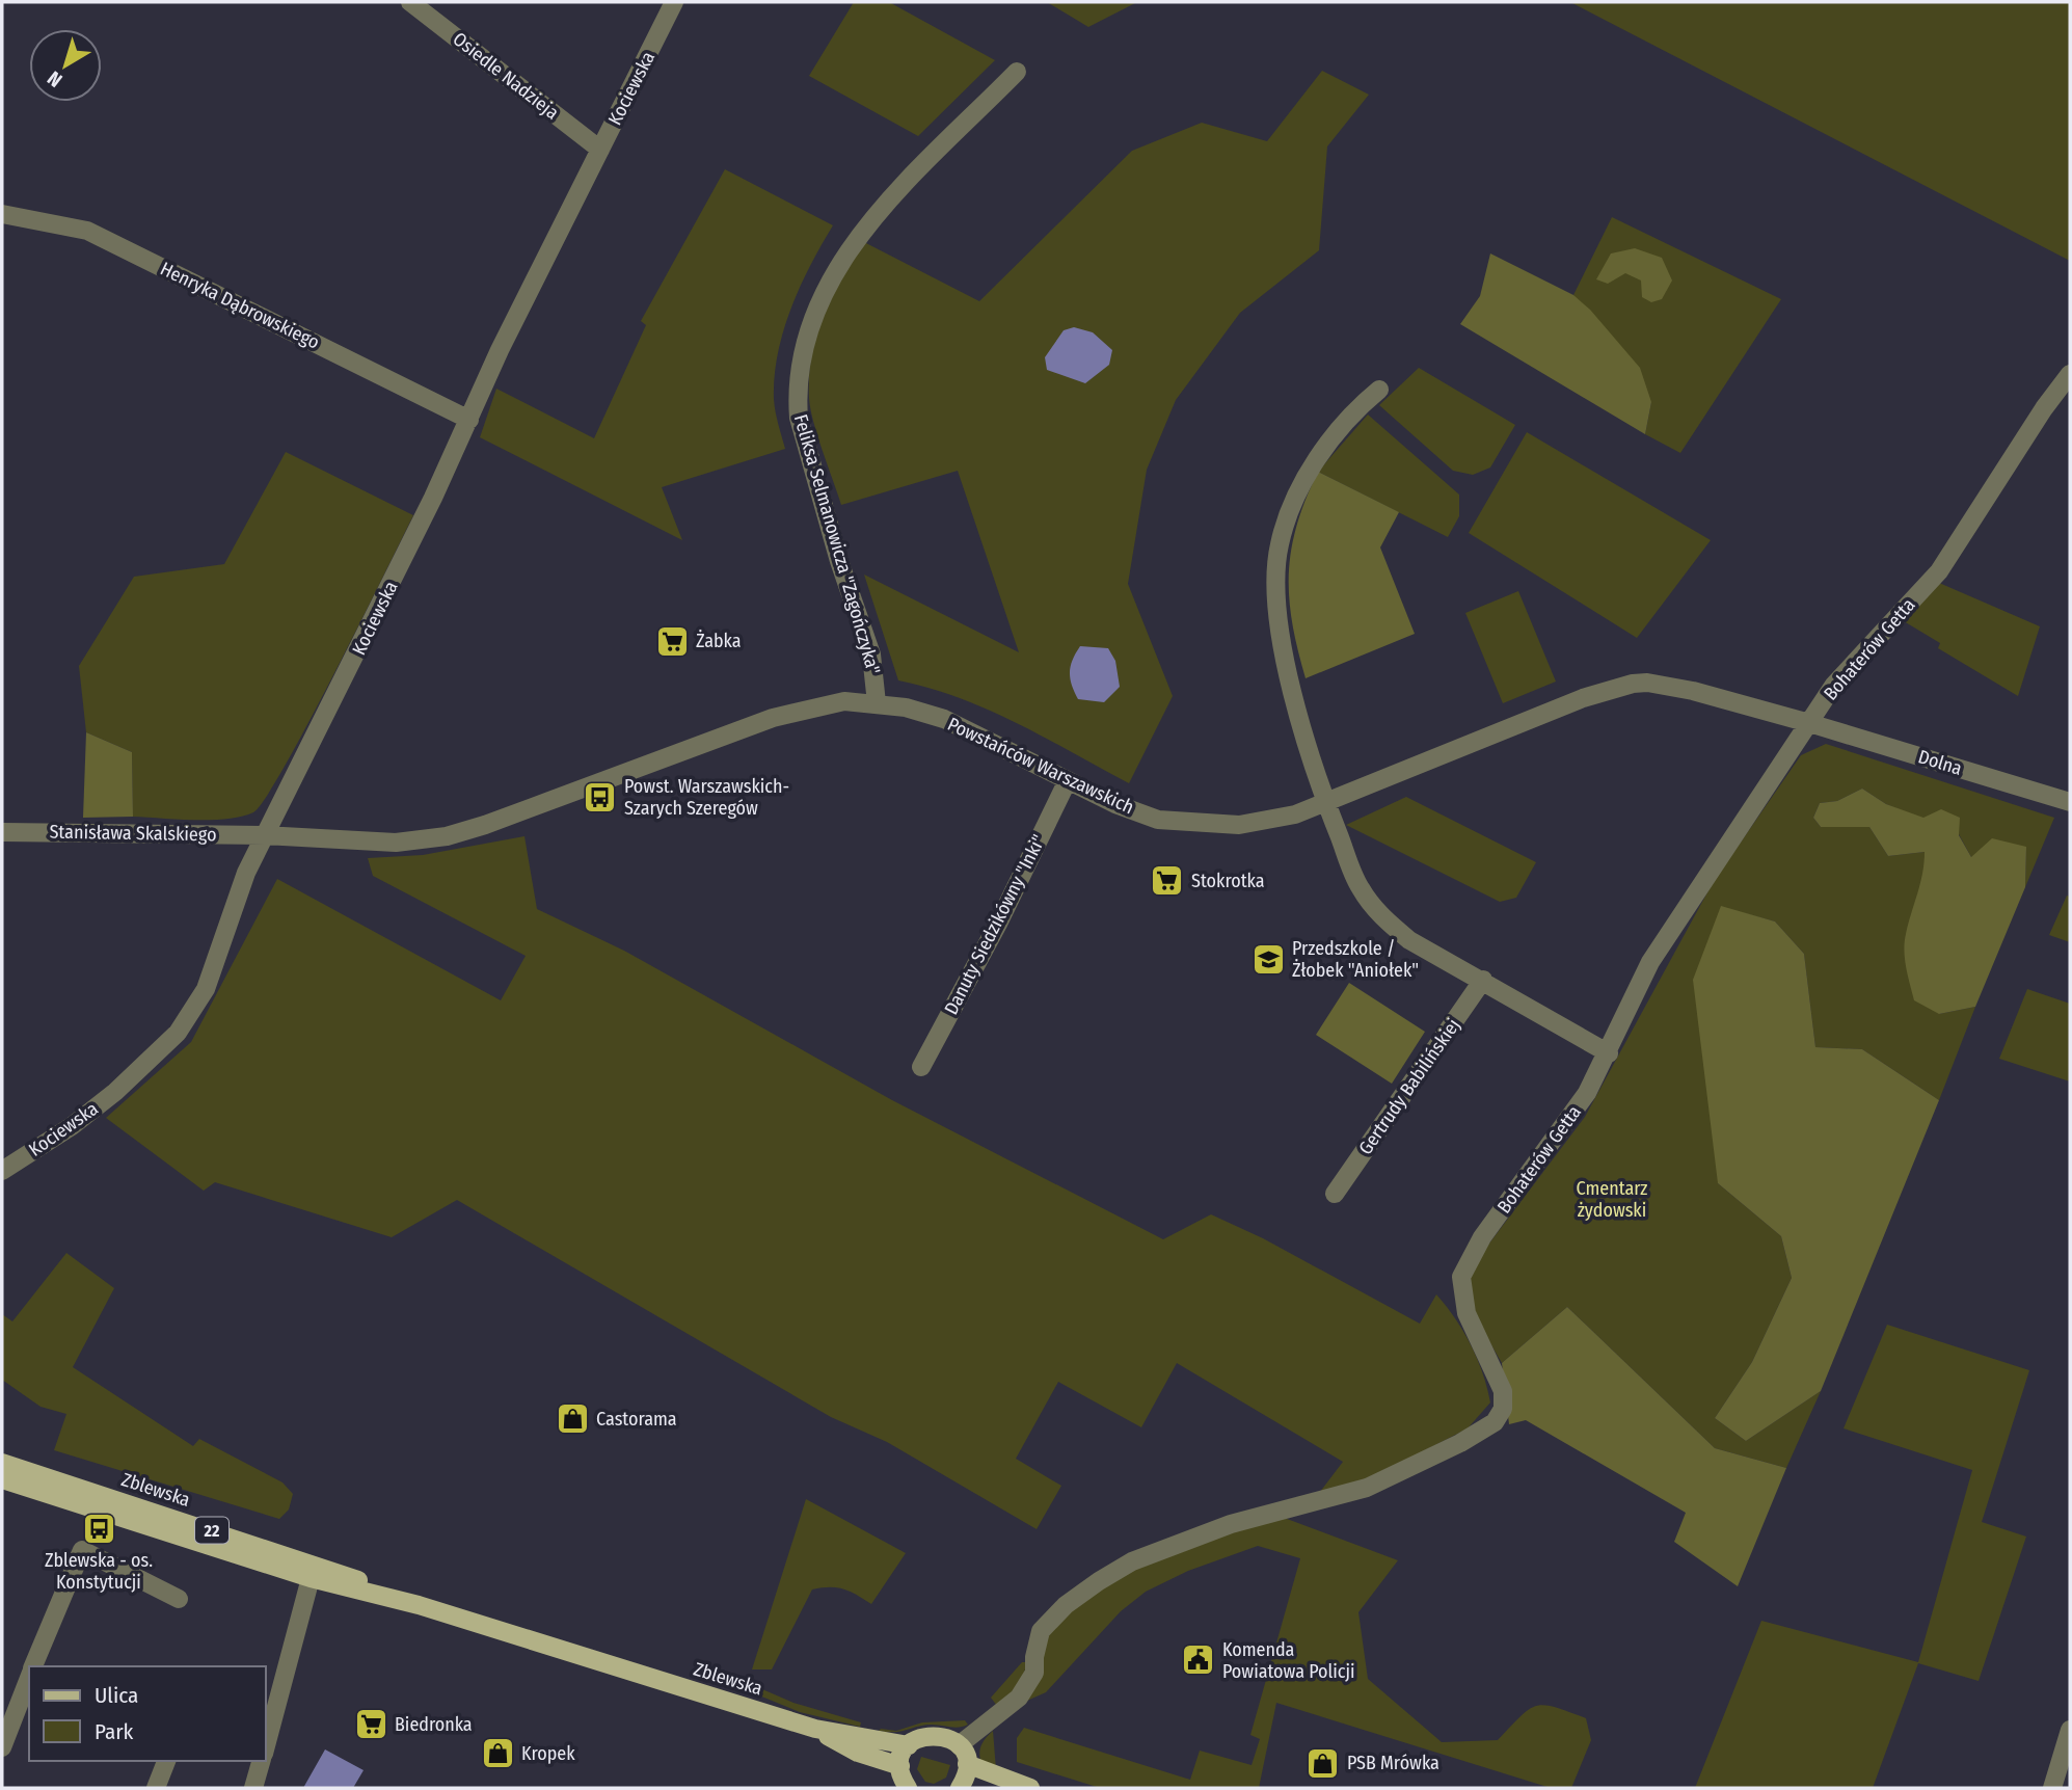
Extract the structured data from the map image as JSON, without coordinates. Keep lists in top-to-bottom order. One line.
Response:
{"streets":{"main road":["Zblewska","22"],"street":["Osiedle Nadzieja","Kociewska","Henryka Dąbrowskiego","Feliksa Selmanowicza \"Zagończyka\"","Bohaterów Getta","Dolna","Powstańców Warszawskich","Stanisława Skalskiego","Danuty Siedzikówny \"Inki\"","Gertrudy Babilińskiej"]},"crossings":[["Osiedle Nadzieja","Kociewska"],["Kociewska","Henryka Dąbrowskiego"],["Kociewska","Powstańców Warszawskich"],["Kociewska","Stanisława Skalskiego"],["Feliksa Selmanowicza \"Zagończyka\"","Powstańców Warszawskich"],["Bohaterów Getta","Dolna"],["Bohaterów Getta","Powstańców Warszawskich"],["Bohaterów Getta","22"],["Dolna","Powstańców Warszawskich"],["Powstańców Warszawskich","Stanisława Skalskiego"],["Powstańców Warszawskich","Danuty Siedzikówny \"Inki\""],["Zblewska","22"]],"parks":["Cmentarz żydowski"],"places":{"supermarket":["Żabka","Stokrotka","Biedronka"],"bus stop":["Powst. Warszawskich- Szarych Szeregów","Zblewska - os. Konstytucji"],"school or university":["Przedszkole / Żłobek \"Aniołek\""],"shop":["Castorama","Kropek","PSB Mrówka"],"public building":["Komenda Powiatowa Policji"]},"legend":["Ulica","Park"],"north":"bottom left"}
